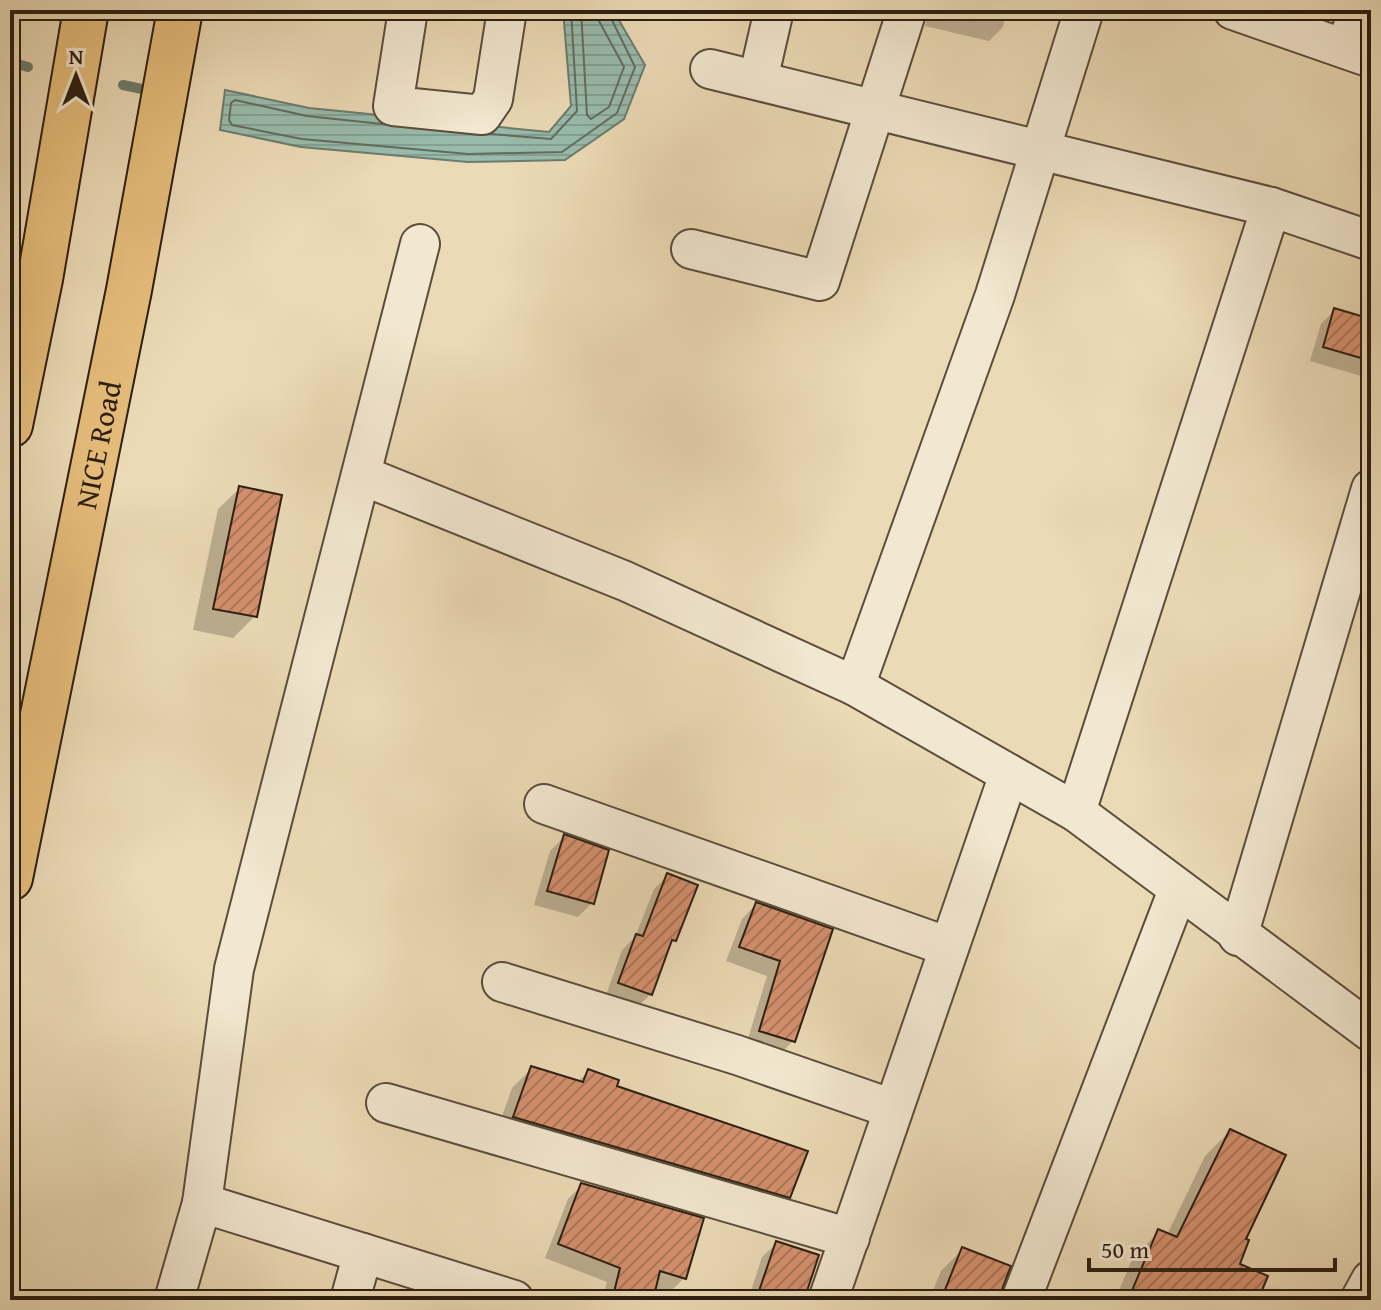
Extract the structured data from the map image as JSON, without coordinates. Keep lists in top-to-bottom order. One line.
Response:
{"streets":{"highway":["NICE Road"]},"scale_bar":"50 m","north":"top"}
